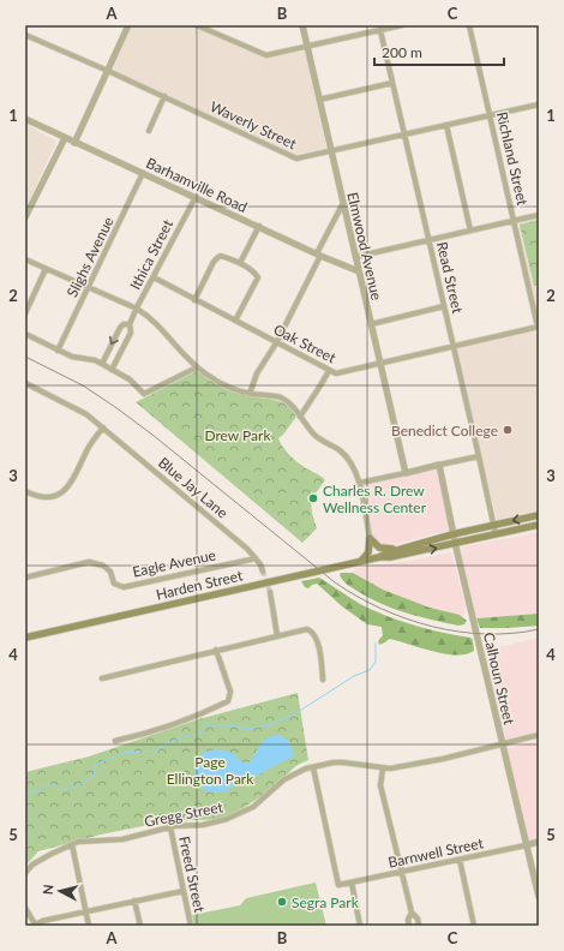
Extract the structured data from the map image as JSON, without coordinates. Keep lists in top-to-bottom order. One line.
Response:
{"streets":{"main road":["Harden Street"],"street":["Waverly Street","Richland Street","Barhamville Road","Elmwood Avenue","Ithica Street","Slighs Avenue","Read Street","Oak Street","Blue Jay Lane","Eagle Avenue","Calhoun Street","Gregg Street","Barnwell Street","Freed Street"]},"crossings":[["Waverly Street","Richland Street"],["Waverly Street","Elmwood Avenue"],["Waverly Street","Read Street"],["Richland Street","Oak Street"],["Barhamville Road","Elmwood Avenue"],["Barhamville Road","Ithica Street"],["Barhamville Road","Slighs Avenue"],["Elmwood Avenue","Oak Street"],["Ithica Street","Oak Street"],["Read Street","Oak Street"],["Read Street","Harden Street"],["Blue Jay Lane","Eagle Avenue"],["Harden Street","Calhoun Street"],["Calhoun Street","Gregg Street"],["Calhoun Street","Barnwell Street"],["Gregg Street","Barnwell Street"],["Gregg Street","Freed Street"]],"parks":["Drew Park","Page Ellington Park"],"places":["Benedict College","Charles R. Drew Wellness Center","Segra Park"],"scale_bar":"200 m","north":"left","grid":{"columns":["A","B","C"],"rows":["1","2","3","4","5"]}}
